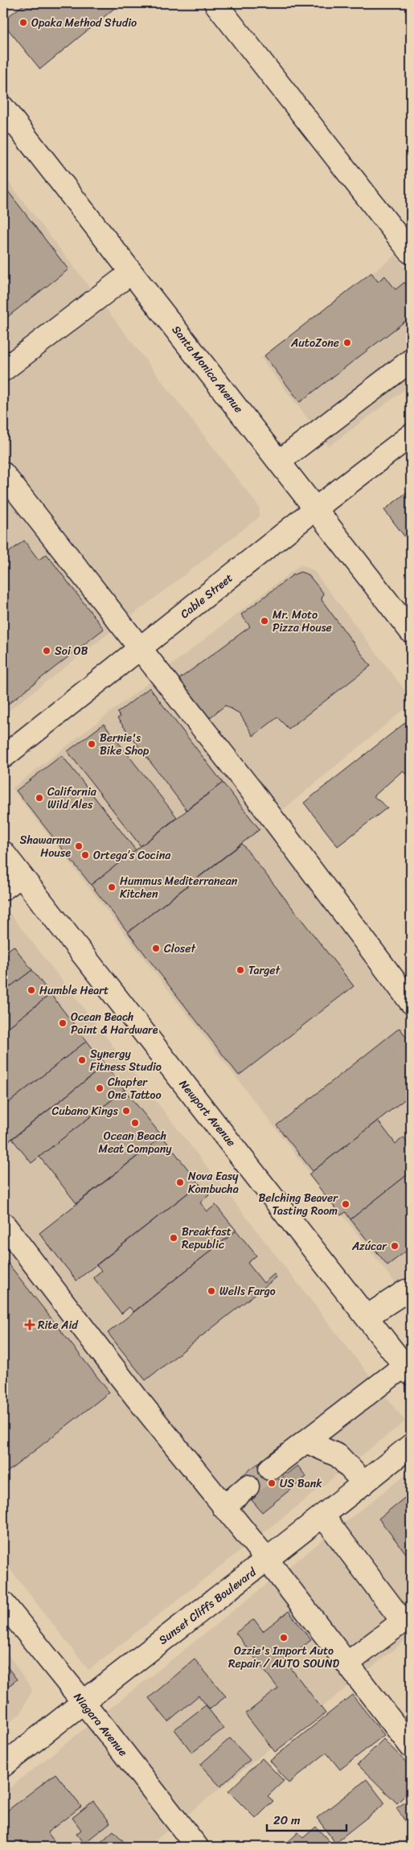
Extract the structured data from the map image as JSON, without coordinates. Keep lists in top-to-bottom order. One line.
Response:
{"streets":{"street":["Santa Monica Avenue","Cable Street","Newport Avenue","Sunset Cliffs Boulevard","Niagara Avenue"]},"crossings":[["Santa Monica Avenue","Cable Street"],["Sunset Cliffs Boulevard","Niagara Avenue"]],"places":{"other":["Opaka Method Studio","AutoZone","Mr. Moto Pizza House","Soi OB","Bernie's Bike Shop","California Wild Ales","Shawarma House","Ortega’s Cocina","Hummus Mediterranean Kitchen","Closet","Target","Humble Heart","Ocean Beach Paint & Hardware","Synergy Fitness Studio","Chapter One Tattoo","Cubano Kings","Ocean Beach Meat Company","Nova Easy Kombucha","Belching Beaver Tasting Room","Breakfast Republic","Azúcar","Wells Fargo","US Bank","Ozzie's Import Auto Repair / AUTO SOUND"],"health":["Rite Aid"]},"scale_bar":"20 m"}
